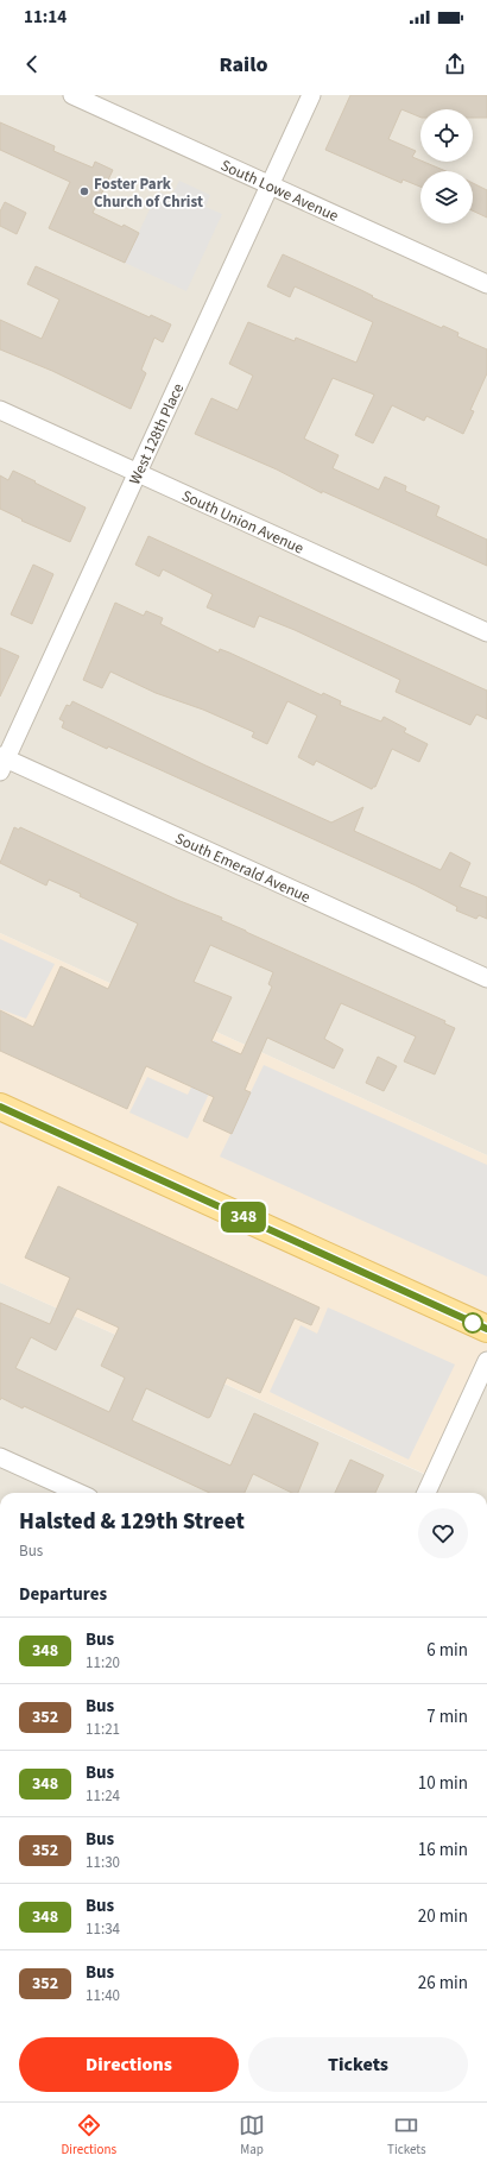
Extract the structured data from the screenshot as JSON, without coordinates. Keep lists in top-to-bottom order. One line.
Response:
{"streets":{"street":["South Lowe Avenue","West 128th Place","South Union Avenue","South Emerald Avenue"]},"crossings":[["South Lowe Avenue","West 128th Place"],["West 128th Place","South Union Avenue"],["West 128th Place","South Emerald Avenue"]],"places":["Foster Park Church of Christ"],"lines":["bus line 348"],"page":{"status":"11:14","header":"Railo","on_map":"348","heading":[["Halsted & 129th Street","Bus"],"Departures"],"list":[{"mark":"348","name":"Bus","note":"11:20","value":"6 min"},{"mark":"352","name":"Bus","note":"11:21","value":"7 min"},{"mark":"348","name":"Bus","note":"11:24","value":"10 min"},{"mark":"352","name":"Bus","note":"11:30","value":"16 min"},{"mark":"348","name":"Bus","note":"11:34","value":"20 min"},{"mark":"352","name":"Bus","note":"11:40","value":"26 min"}],"buttons":["Directions","Tickets"],"tabs":["Directions","Map","Tickets"]}}
